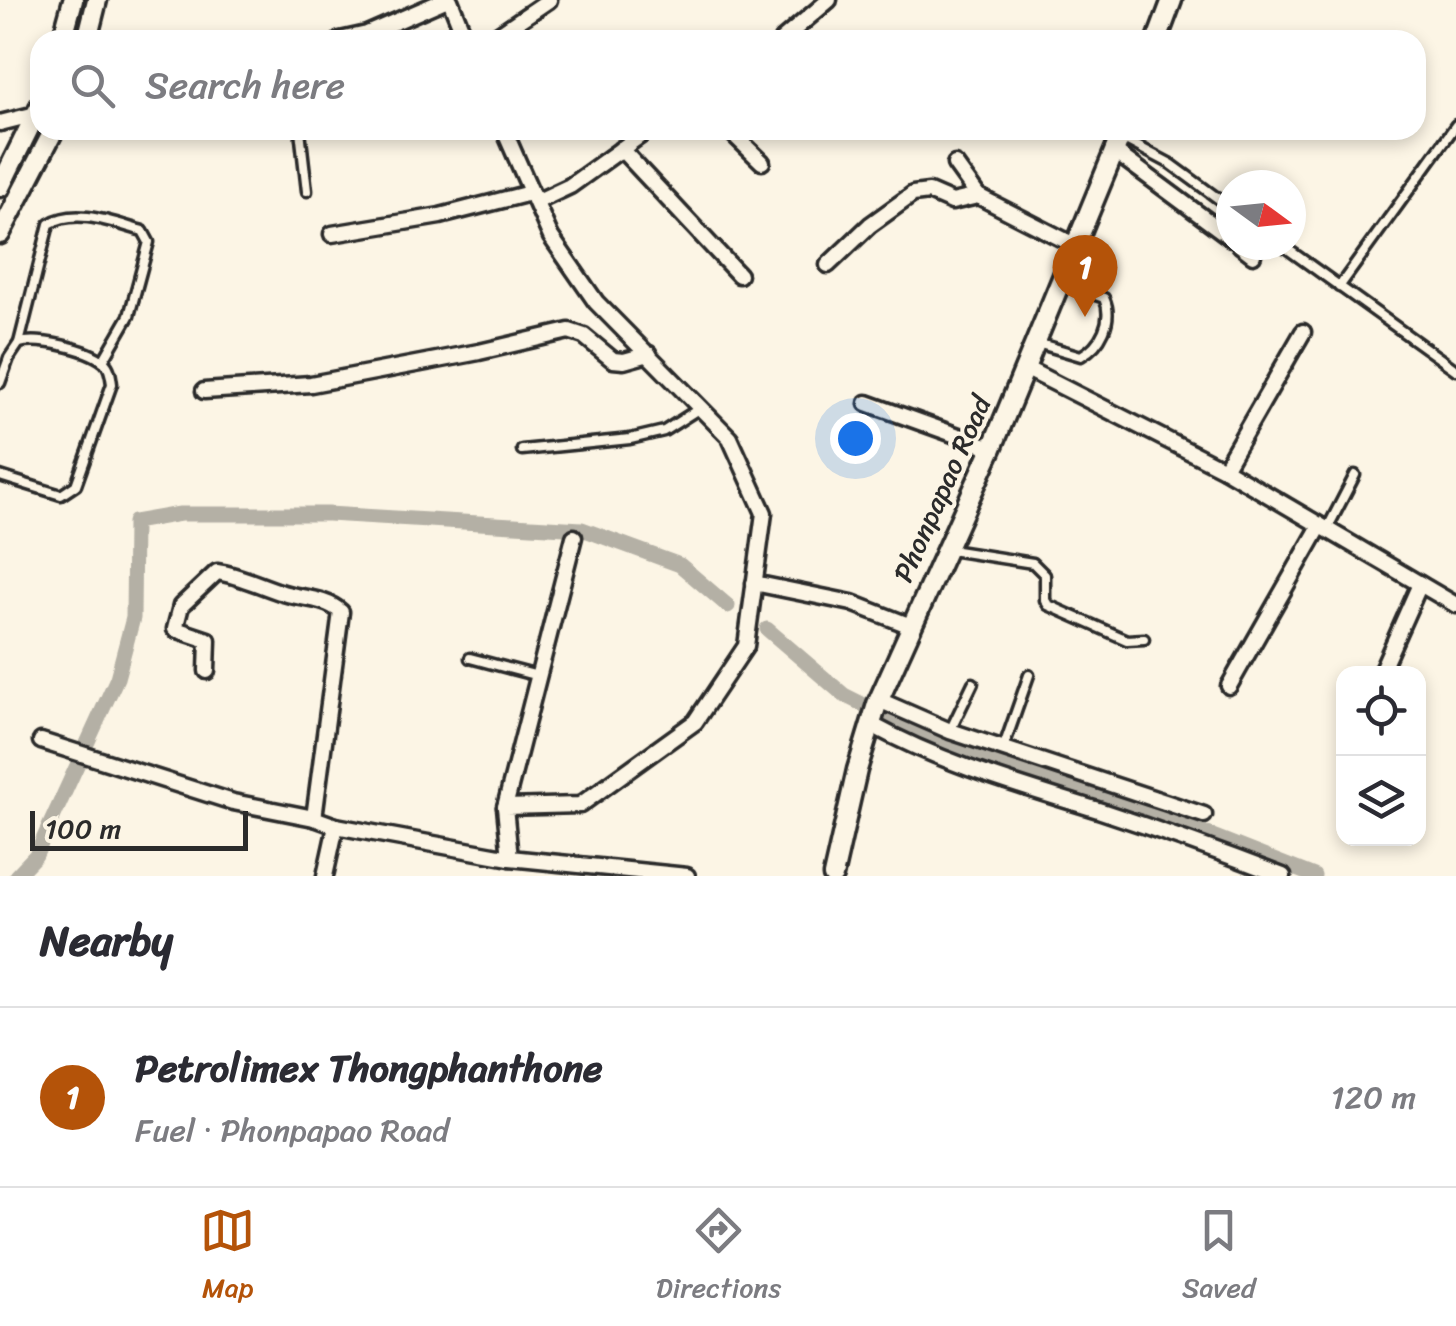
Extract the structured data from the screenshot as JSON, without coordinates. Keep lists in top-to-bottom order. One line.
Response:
{"streets":{"street":["Phonpapao Road"]},"scale_bar":"100 m","north":"right","page":{"search":"Search here","pins":"1","scale":"100 m","heading":"Nearby","list":[{"mark":"1","name":"Petrolimex Thongphanthone","note":"Fuel · Phonpapao Road","value":"120 m"}],"nav":["Map","Directions","Saved"]}}
